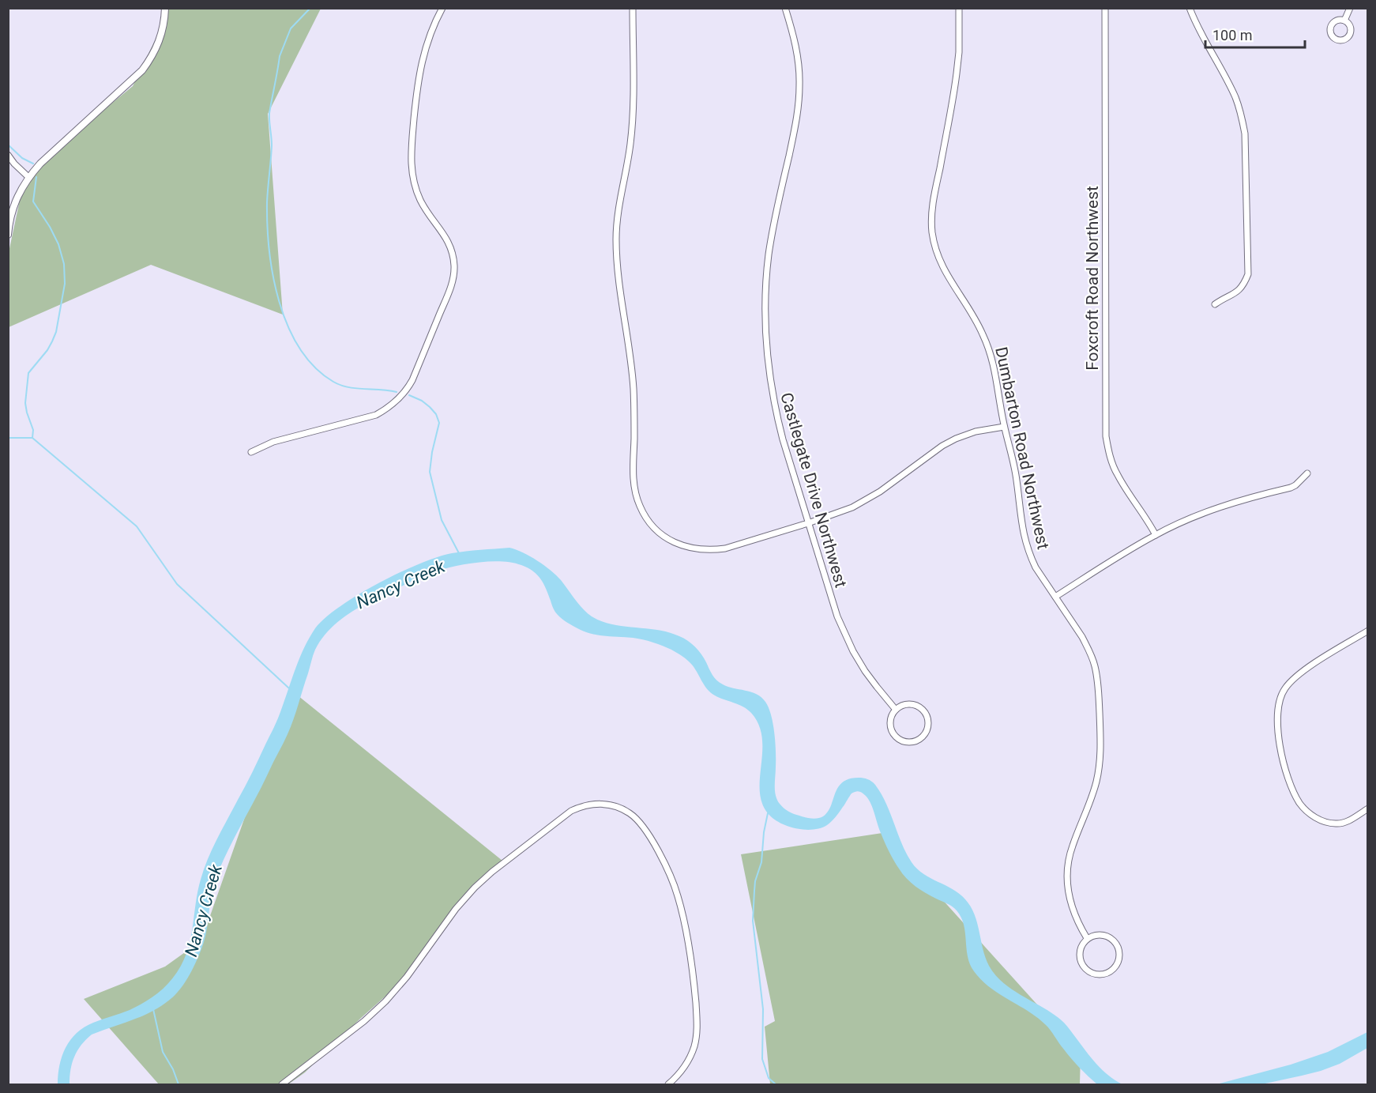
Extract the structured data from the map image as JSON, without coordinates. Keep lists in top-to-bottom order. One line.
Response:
{"streets":{"street":["Foxcroft Road Northwest","Dumbarton Road Northwest","Castlegate Drive Northwest"]},"water":["Nancy Creek"],"scale_bar":"100 m"}
